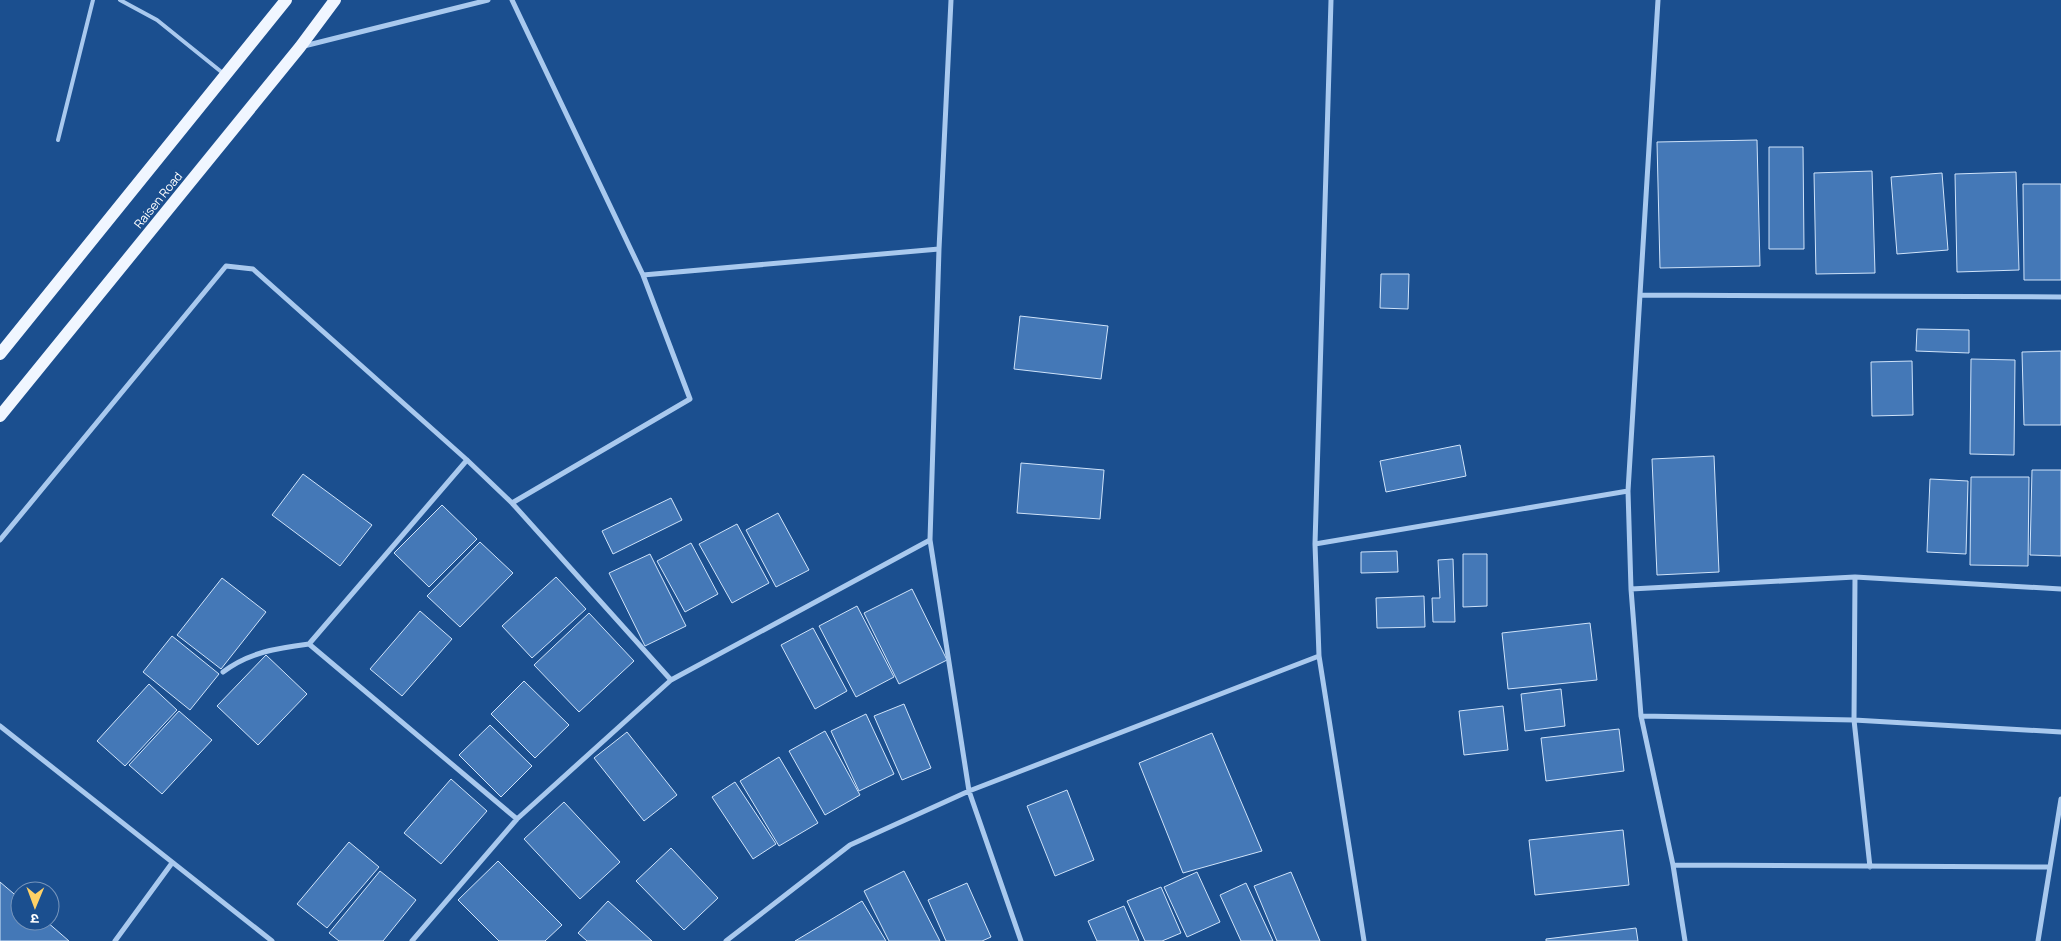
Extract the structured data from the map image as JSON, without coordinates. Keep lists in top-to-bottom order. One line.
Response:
{"streets":{"main road":["Raisen Road"]},"north":"bottom"}
